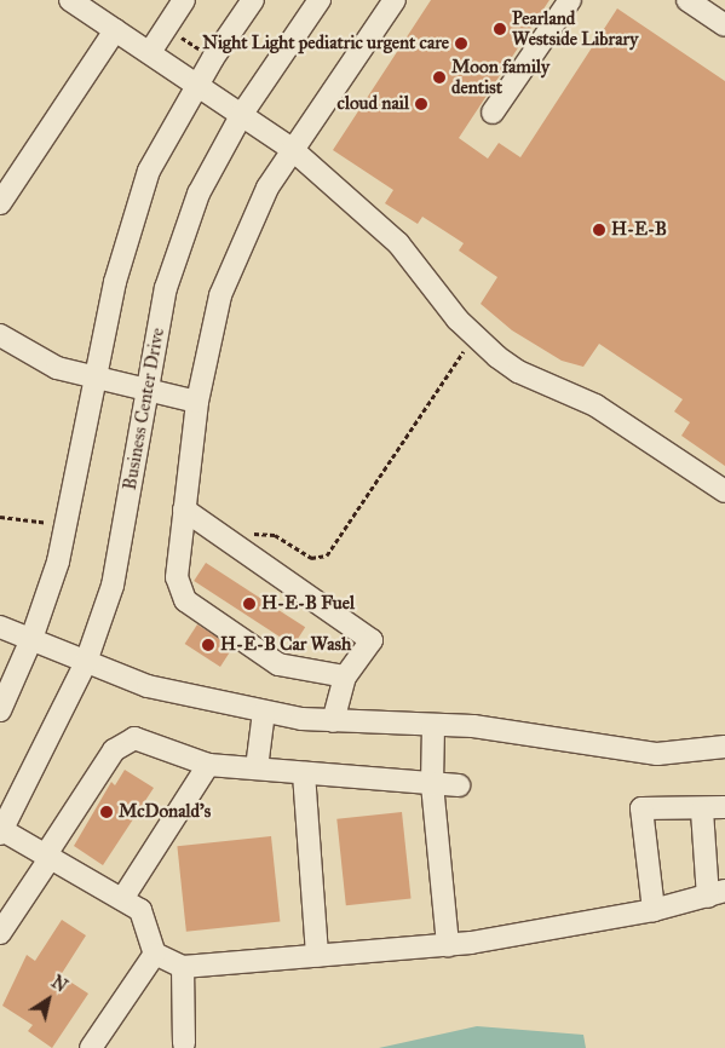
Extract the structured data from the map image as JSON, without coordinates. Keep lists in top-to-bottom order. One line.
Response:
{"streets":{"street":["Business Center Drive"]},"places":["Pearland Westside Library","Night Light pediatric urgent care","Moon family dentist","cloud nail","H-E-B","H-E-B Fuel","H-E-B Car Wash","McDonald's"],"north":"top right"}
